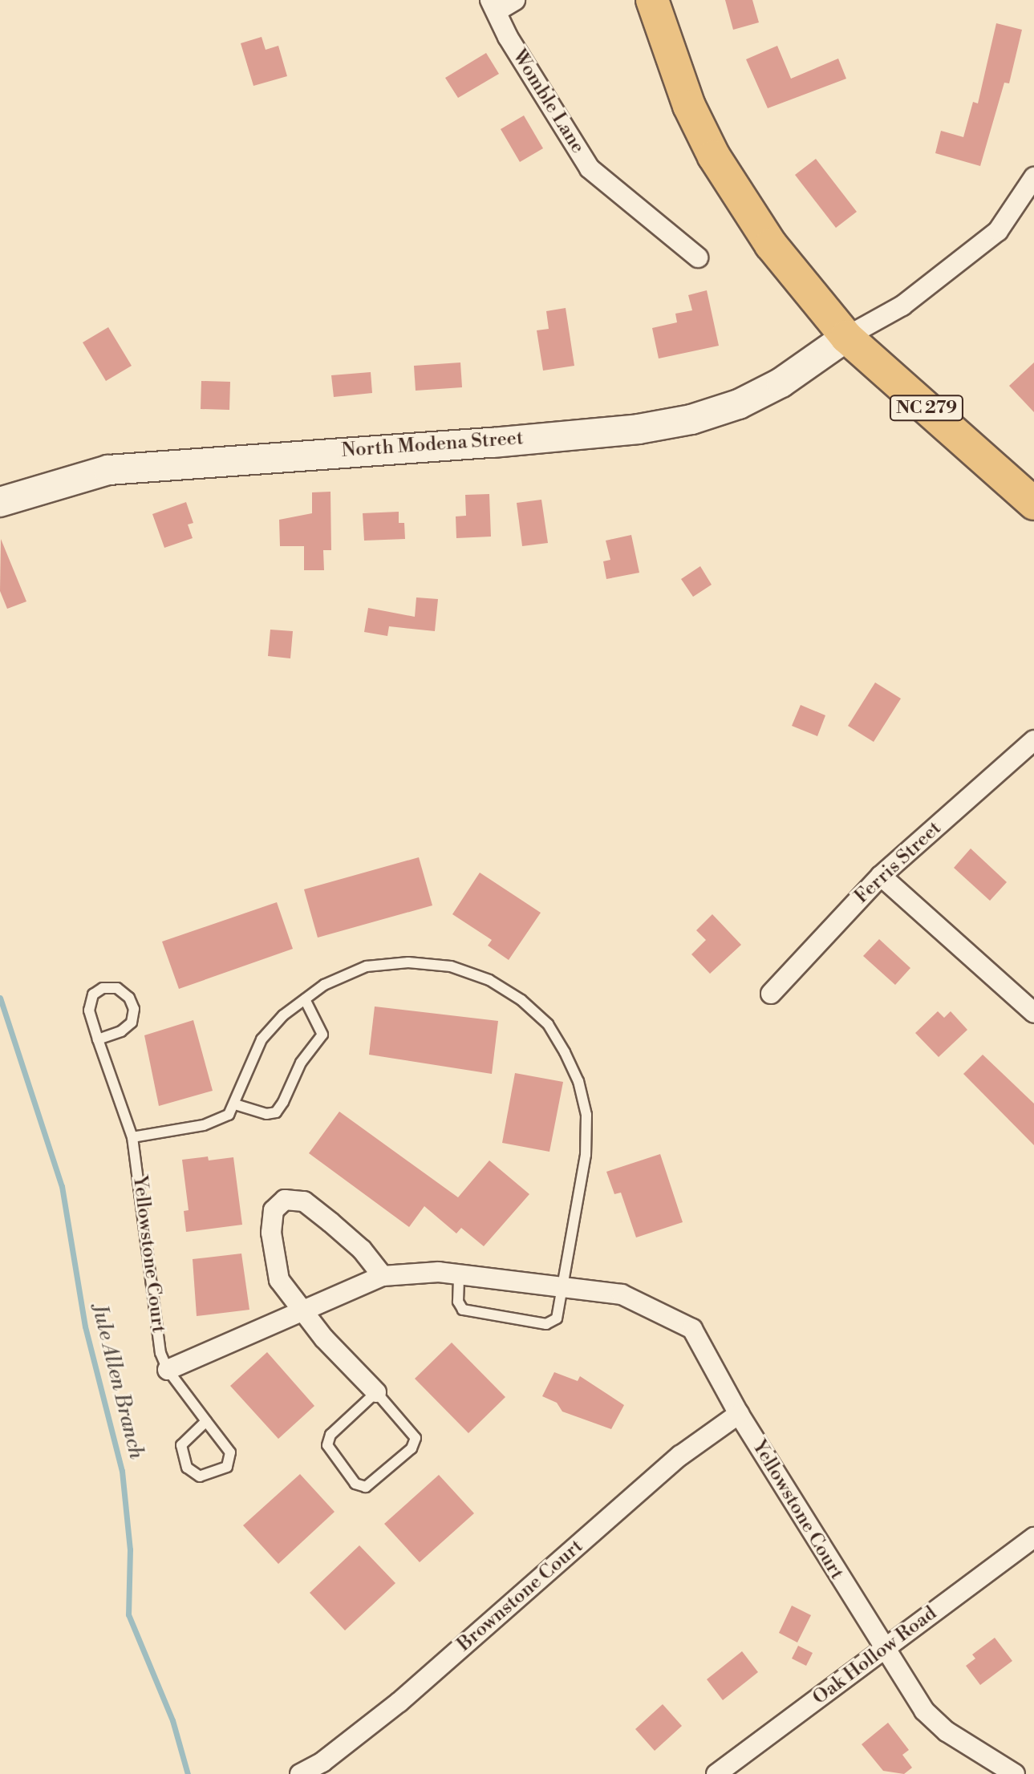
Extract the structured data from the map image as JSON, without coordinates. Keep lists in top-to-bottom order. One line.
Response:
{"streets":{"main road":["NC 279"],"street":["Womble Lane","North Modena Street","Ferris Street","Yellowstone Court","Brownstone Court","Oak Hollow Road"]},"crossings":[["NC 279","North Modena Street"],["Yellowstone Court","Brownstone Court"],["Yellowstone Court","Oak Hollow Road"]],"water":["Jule Allen Branch"]}
